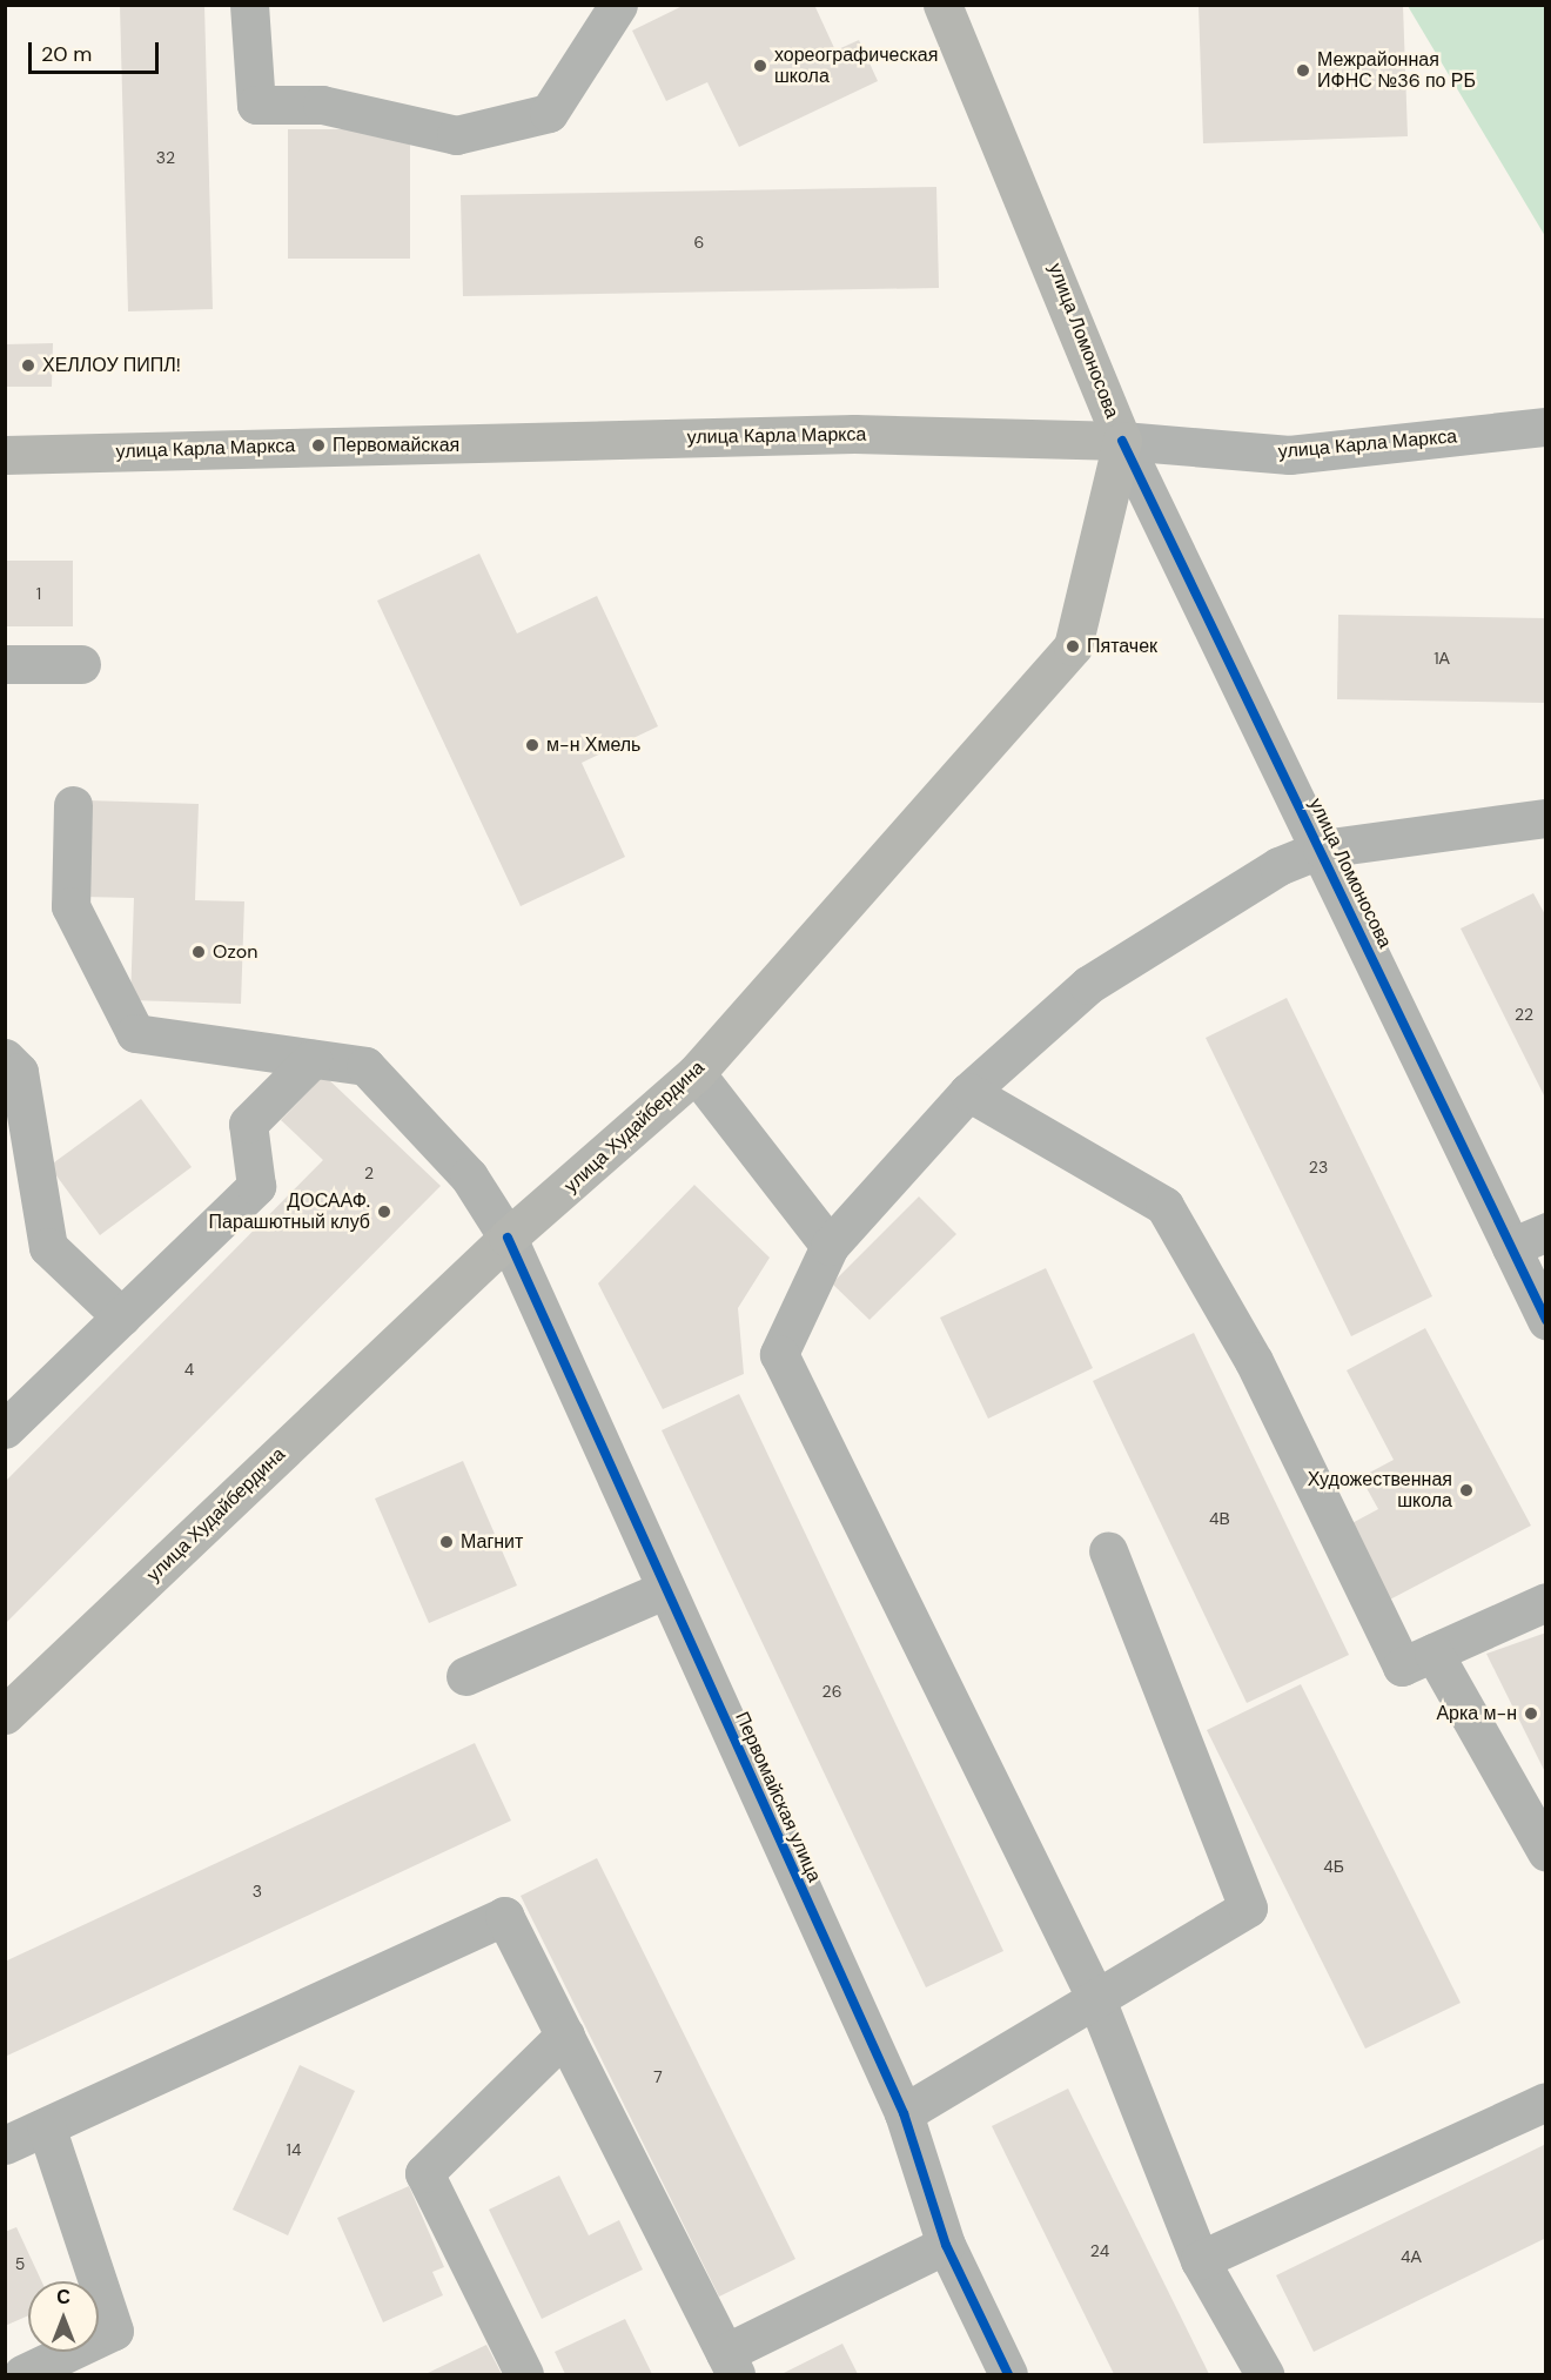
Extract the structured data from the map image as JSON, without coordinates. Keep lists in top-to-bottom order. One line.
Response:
{"streets":{"main road":["улица Ломоносова","улица Карла Маркса","улица Худайбердина"],"street":["Первомайская улица"]},"crossings":[["улица Ломоносова","улица Карла Маркса"],["улица Ломоносова","улица Худайбердина"],["улица Карла Маркса","улица Худайбердина"],["улица Худайбердина","Первомайская улица"]],"places":["хореографическая школа","Межрайонная ИФНС №36 по РБ","ХЕЛЛОУ ПИПЛ!","Первомайская","Пятачек","м-н Хмель","Ozon","ДОСААФ. Парашютный клуб","Художественная школа","Магнит","Арка м-н"],"house_numbers":["32","6","1","1А","22","23","2","4","4В","26","4Б","3","7","14","24","4А","5"],"scale_bar":"20 m","north":"top"}
